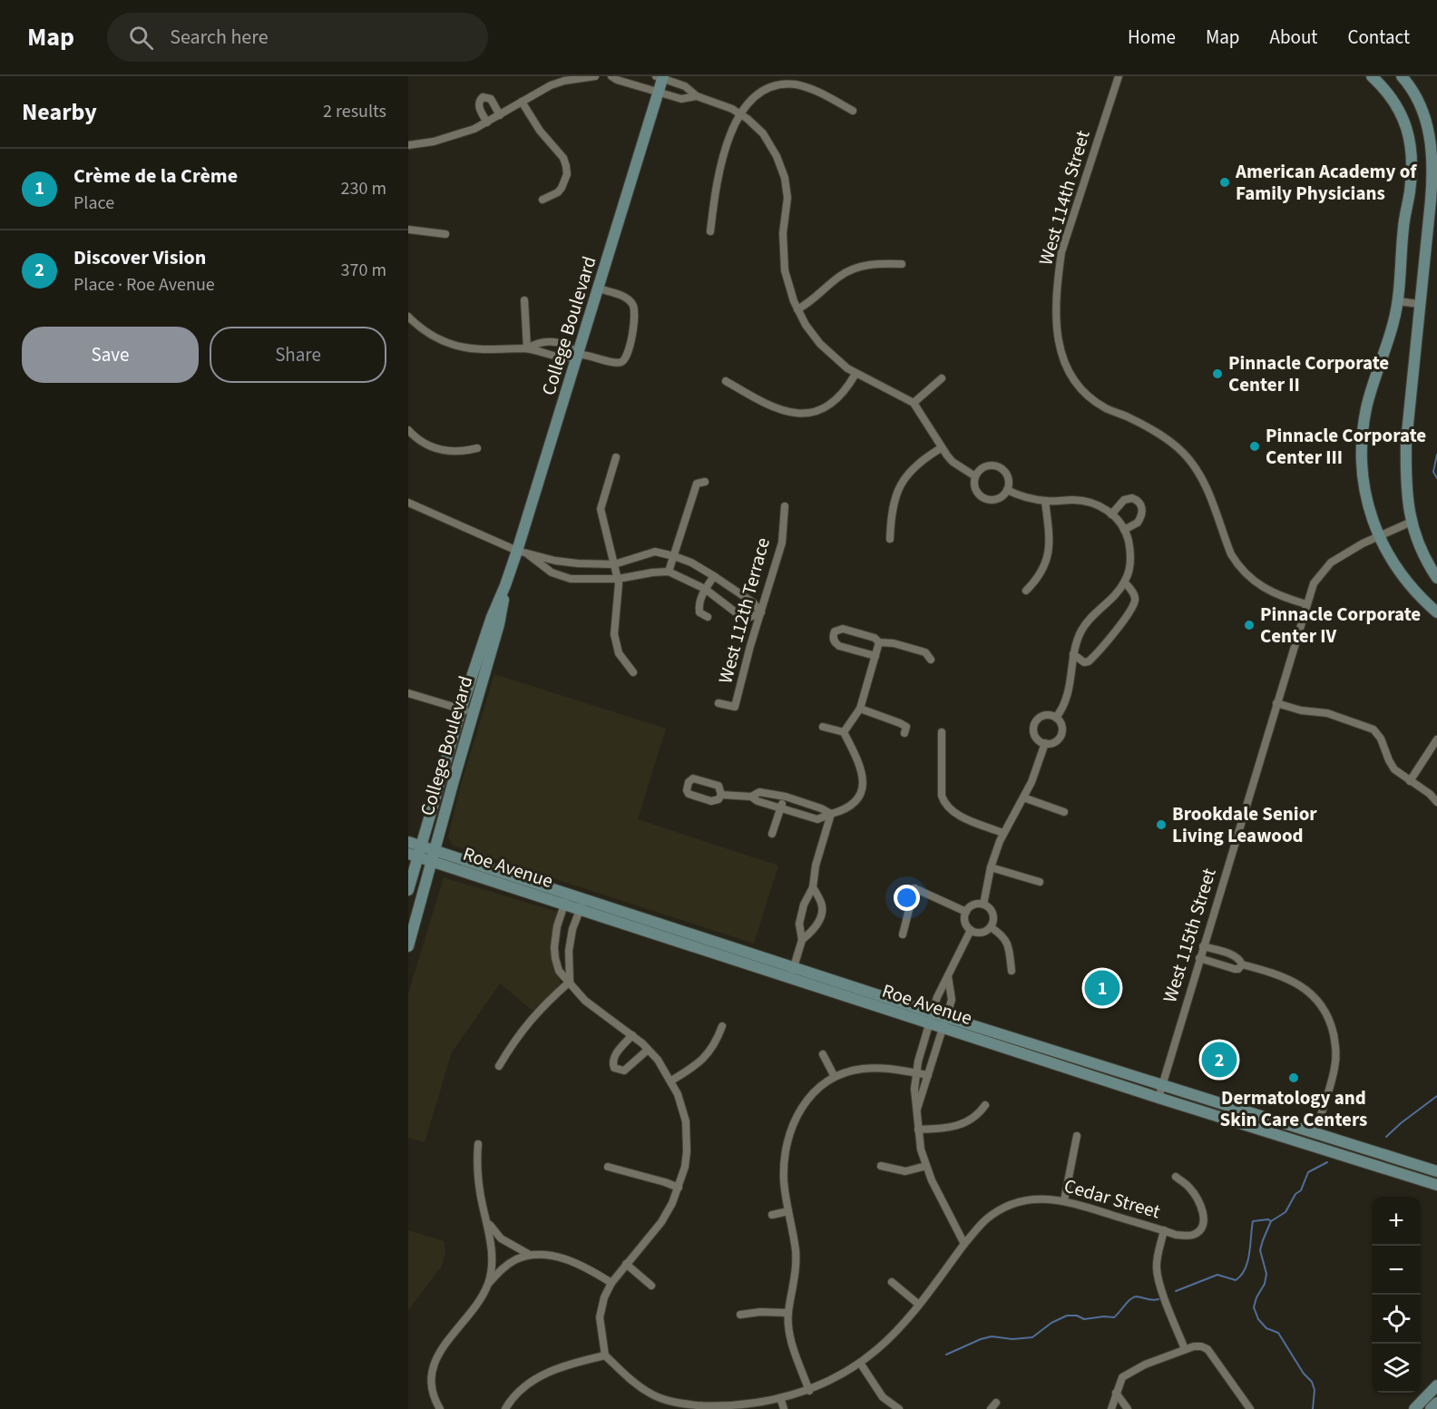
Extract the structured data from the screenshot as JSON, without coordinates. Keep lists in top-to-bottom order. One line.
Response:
{"streets":{"main road":["College Boulevard","Roe Avenue"],"street":["West 114th Street","West 112th Terrace","West 115th Street","Cedar Street"]},"crossings":[["West 114th Street","West 115th Street"],["College Boulevard","Roe Avenue"],["Roe Avenue","West 115th Street"]],"places":["American Academy of Family Physicians","Pinnacle Corporate Center II","Pinnacle Corporate Center III","Pinnacle Corporate Center IV","Brookdale Senior Living Leawood","Dermatology and Skin Care Centers"],"page":{"header":"Map","search":"Search here","nav":["Home","Map","About","Contact"],"heading":["Nearby","2 results"],"list":[{"mark":"1","name":"Crème de la Crème","note":"Place","value":"230 m"},{"mark":"2","name":"Discover Vision","note":"Place · Roe Avenue","value":"370 m"}],"buttons":["Save","Share"],"pins":["1","2"],"map_buttons":["+","−"]}}
